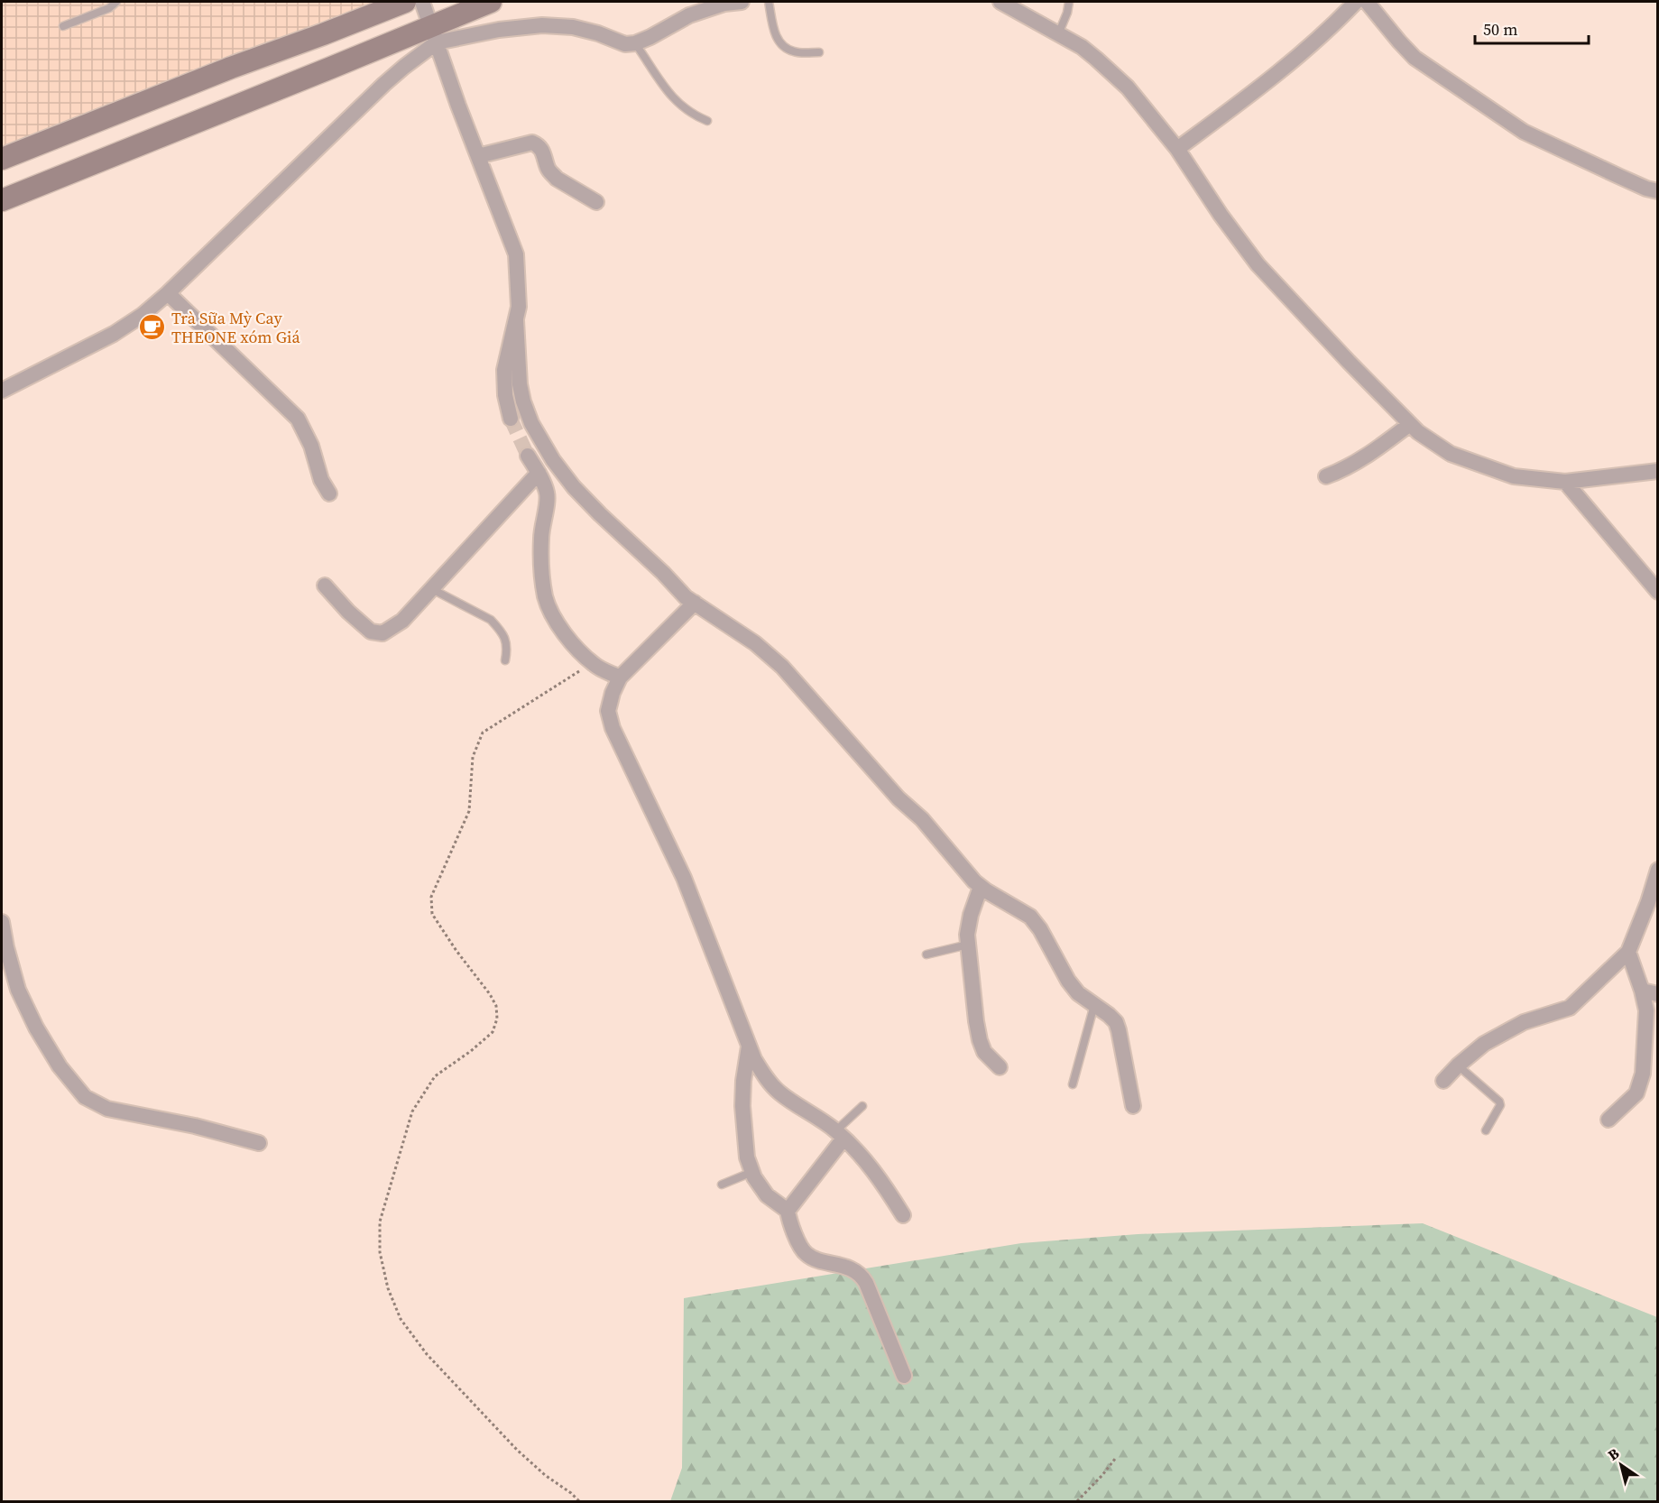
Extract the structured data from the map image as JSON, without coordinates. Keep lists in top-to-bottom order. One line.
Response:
{"places":{"cafe":["Trà Sữa Mỳ Cay THEONE xóm Giá"]},"scale_bar":"50 m","north":"top left"}
